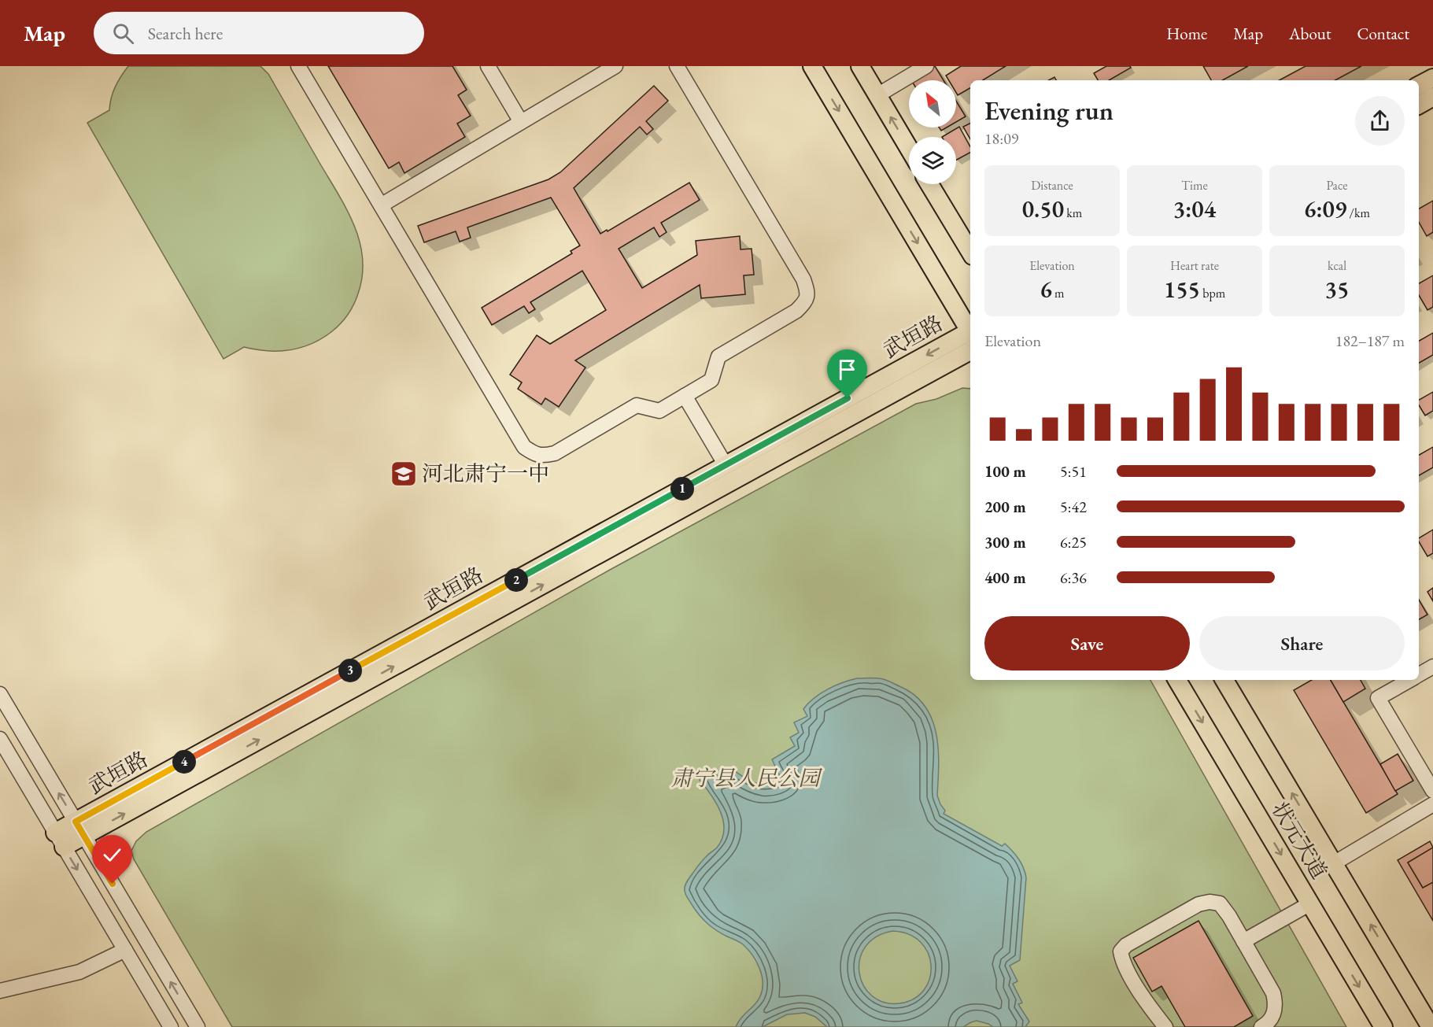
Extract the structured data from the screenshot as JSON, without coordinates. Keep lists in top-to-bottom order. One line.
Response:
{"streets":{"main road":["武垣路","状元大道"]},"parks":["肃宁县人民公园"],"places":{"school or university":["河北肃宁一中"]},"north":"top left","page":{"header":"Map","search":"Search here","nav":["Home","Map","About","Contact"],"heading":["Evening run","18:09"],"stats":[["Distance","0.50 km"],["Time","3:04"],["Pace","6:09 /km"],["Elevation","6 m"],["Heart rate","155 bpm"],["kcal","35"]],"chart":["Elevation","182–187 m"],"list":[{"name":"100 m","note":"5:51"},{"name":"200 m","note":"5:42"},{"name":"300 m","note":"6:25"},{"name":"400 m","note":"6:36"}],"pins":["1","2","3","4"],"buttons":["Save","Share"]}}
